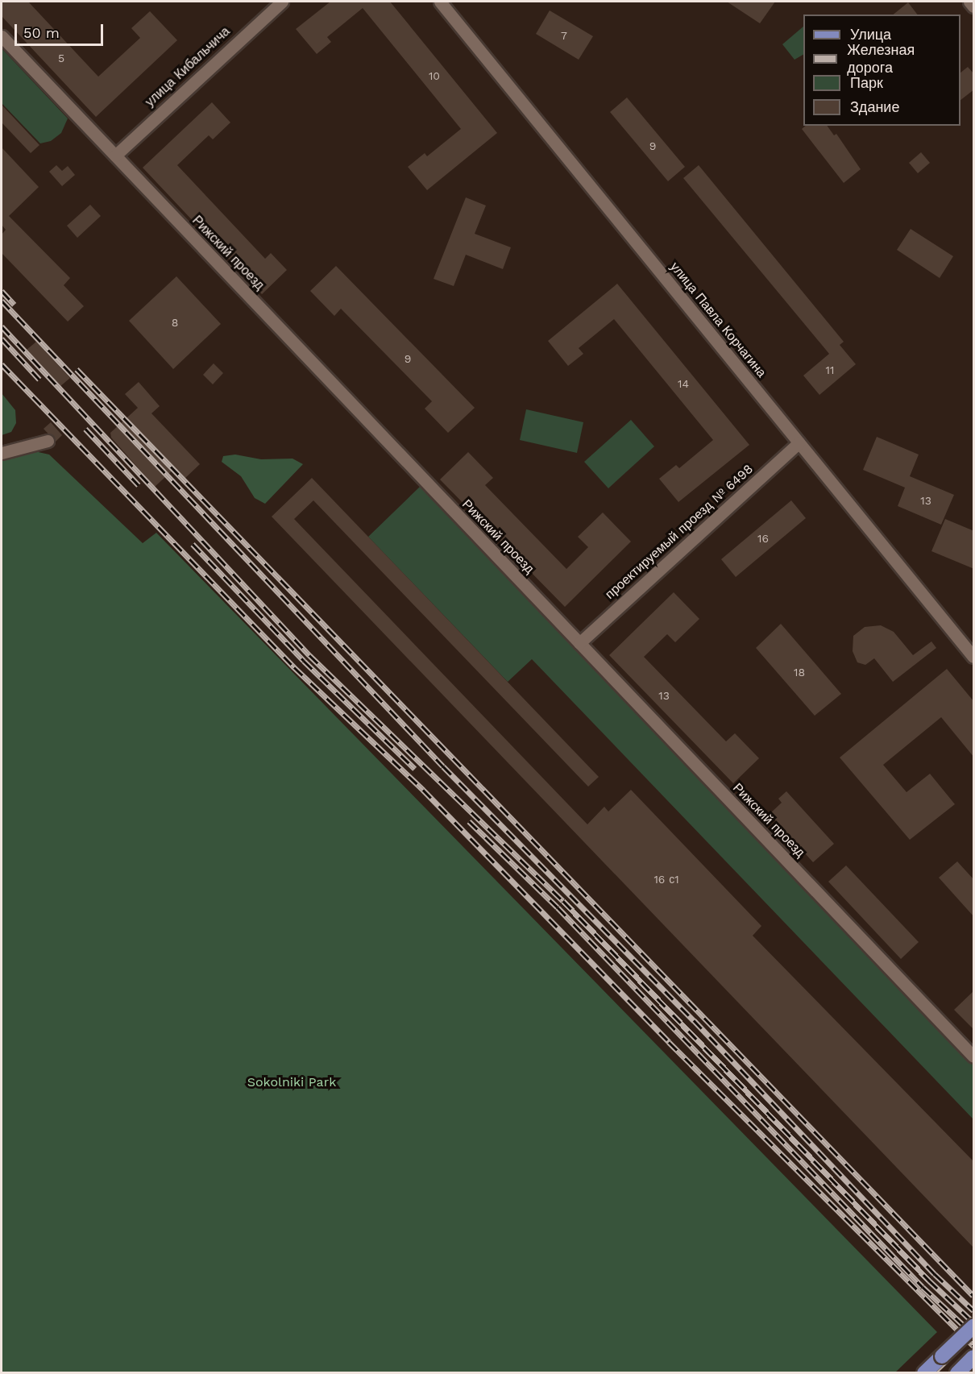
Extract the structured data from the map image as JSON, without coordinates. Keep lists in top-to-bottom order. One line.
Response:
{"streets":{"street":["улица Кибальчича","Рижский проезд","улица Павла Корчагина","проектируемый проезд № 6498"]},"crossings":[["улица Кибальчича","Рижский проезд"],["Рижский проезд","проектируемый проезд № 6498"],["улица Павла Корчагина","проектируемый проезд № 6498"]],"parks":["Sokolniki Park"],"house_numbers":["7","5","10","9","8","9","11","14","13","16","18","13","16 с1"],"legend":["Улица","Железная дорога","Парк","Здание"],"scale_bar":"50 m"}
